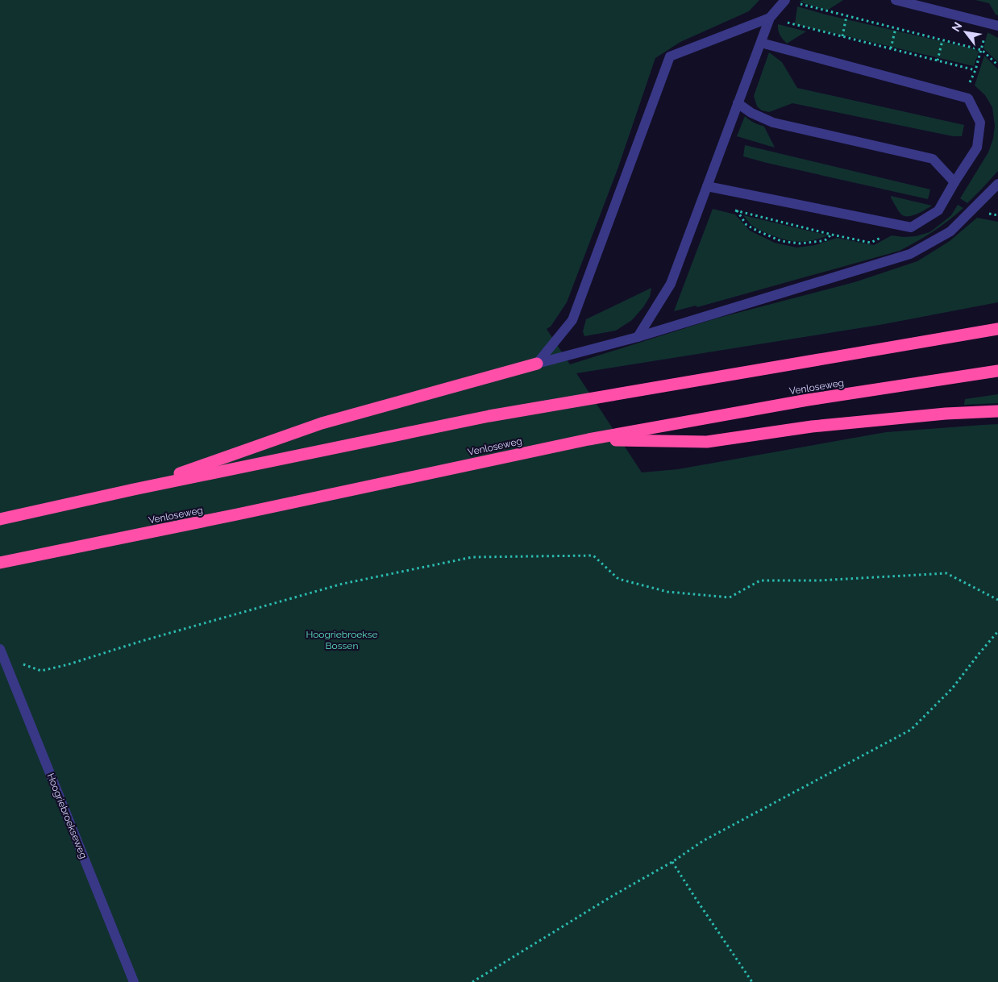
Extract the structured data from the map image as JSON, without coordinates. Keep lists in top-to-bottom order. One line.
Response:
{"streets":{"highway":["Venloseweg"],"street":["Hoogriebroekseweg"]},"parks":["Hoogriebroekse Bossen"],"north":"top left"}
